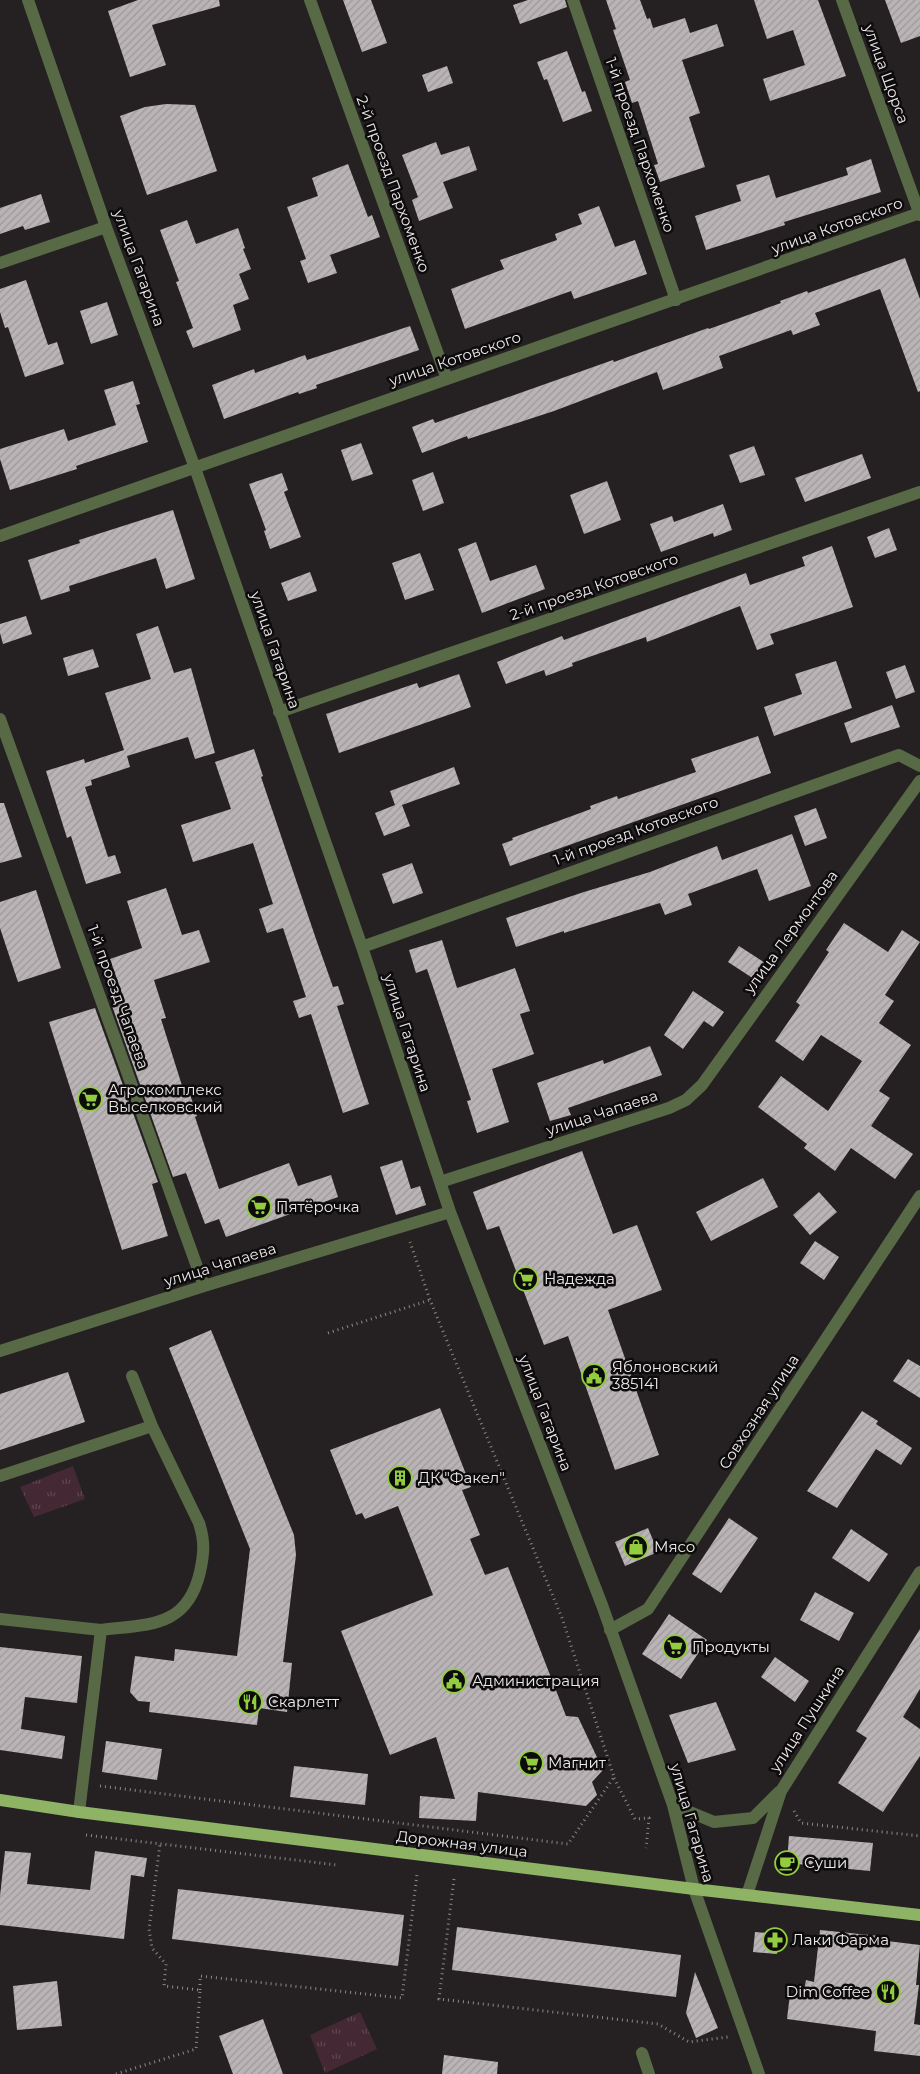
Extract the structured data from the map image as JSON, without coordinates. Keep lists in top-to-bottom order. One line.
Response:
{"streets":{"main road":["Дорожная улица"],"street":["улица Щорса","1-й проезд Пархоменко","2-й проезд Пархоменко","улица Котовского","улица Гагарина","2-й проезд Котовского","1-й проезд Котовского","улица Лермонтова","1-й проезд Чапаева","улица Чапаева","Совхозная улица","улица Пушкина"]},"crossings":[["улица Щорса","улица Котовского"],["1-й проезд Пархоменко","улица Котовского"],["2-й проезд Пархоменко","улица Котовского"],["улица Котовского","улица Гагарина"],["улица Гагарина","2-й проезд Котовского"],["улица Гагарина","1-й проезд Котовского"],["улица Гагарина","улица Чапаева"],["улица Гагарина","Совхозная улица"],["улица Гагарина","Дорожная улица"],["улица Лермонтова","улица Чапаева"],["1-й проезд Чапаева","улица Чапаева"],["улица Пушкина","Дорожная улица"]],"places":{"supermarket":["Агрокомплекс Выселковский","Пятёрочка","Надежда","Продукты","Магнит"],"public building":["Яблоновский 385141","Администрация"],"building":["ДК \"Факел\""],"shop":["Мясо"],"restaurant":["Скарлетт","Dim Coffee"],"cafe":["Суши"],"pharmacy":["Лаки Фарма"]}}
